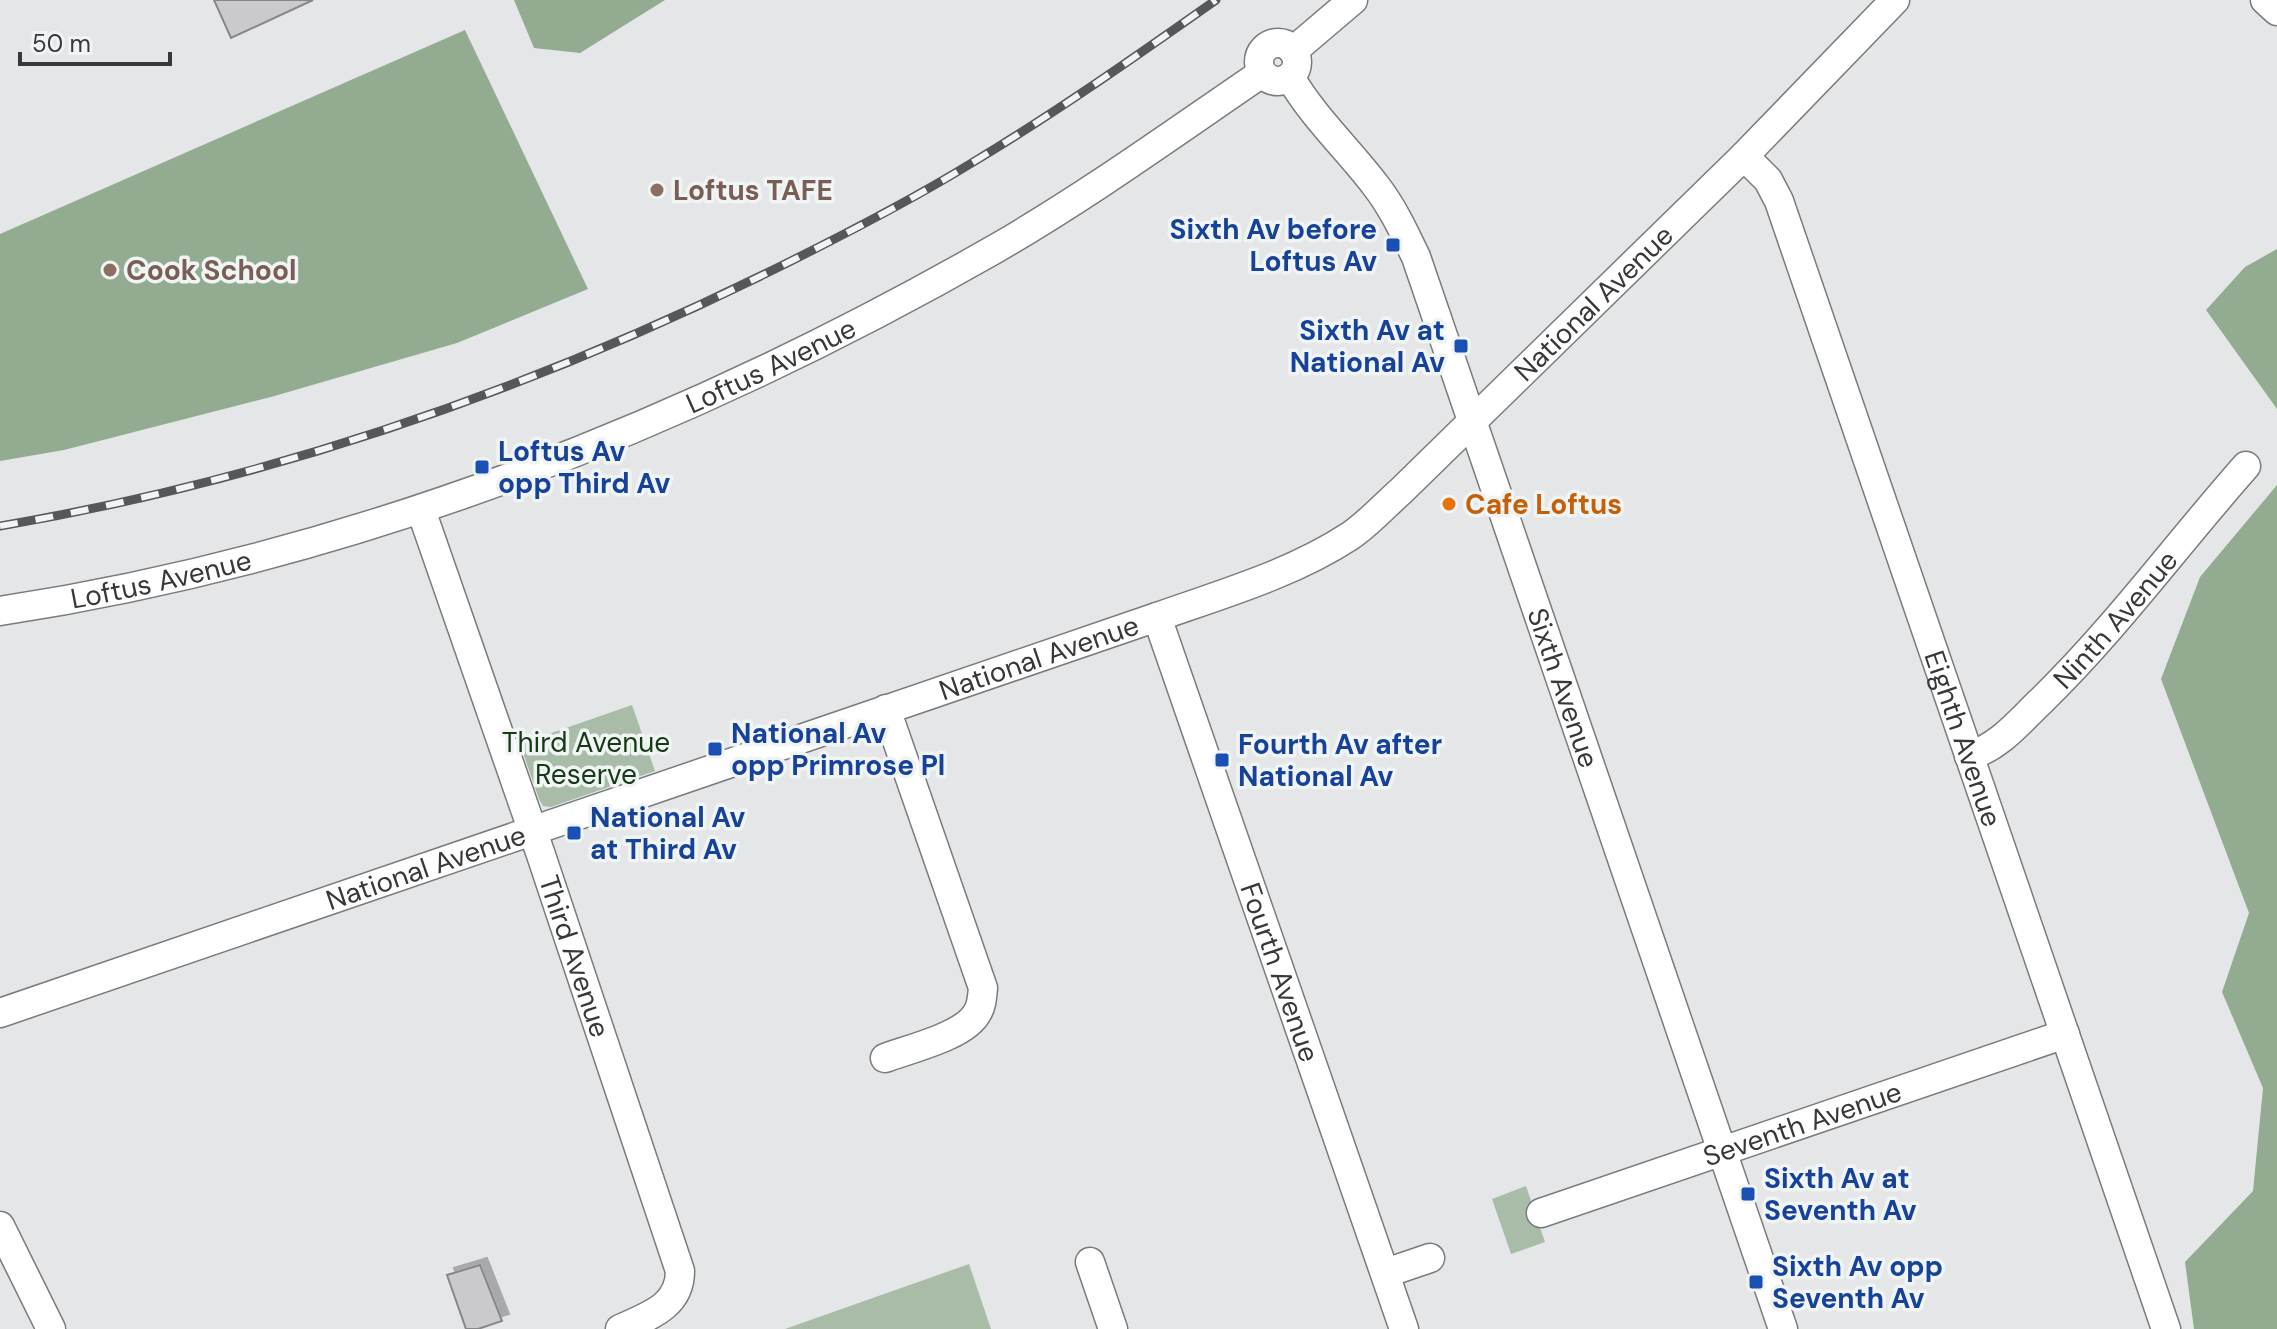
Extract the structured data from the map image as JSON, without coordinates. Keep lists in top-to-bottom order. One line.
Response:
{"streets":{"street":["National Avenue","Loftus Avenue","Ninth Avenue","Sixth Avenue","Eighth Avenue","Third Avenue","Fourth Avenue","Seventh Avenue"]},"crossings":[["National Avenue","Sixth Avenue"],["National Avenue","Eighth Avenue"],["National Avenue","Third Avenue"],["National Avenue","Fourth Avenue"],["Loftus Avenue","Sixth Avenue"],["Loftus Avenue","Third Avenue"],["Ninth Avenue","Eighth Avenue"],["Sixth Avenue","Seventh Avenue"],["Eighth Avenue","Seventh Avenue"]],"parks":["Third Avenue Reserve"],"places":{"other":["Loftus TAFE","Cook School","Cafe Loftus"],"transit":["Sixth Av before Loftus Av","Sixth Av at National Av","Loftus Av opp Third Av","National Av opp Primrose Pl","Fourth Av after National Av","National Av at Third Av","Sixth Av at Seventh Av","Sixth Av opp Seventh Av"]},"scale_bar":"50 m"}
